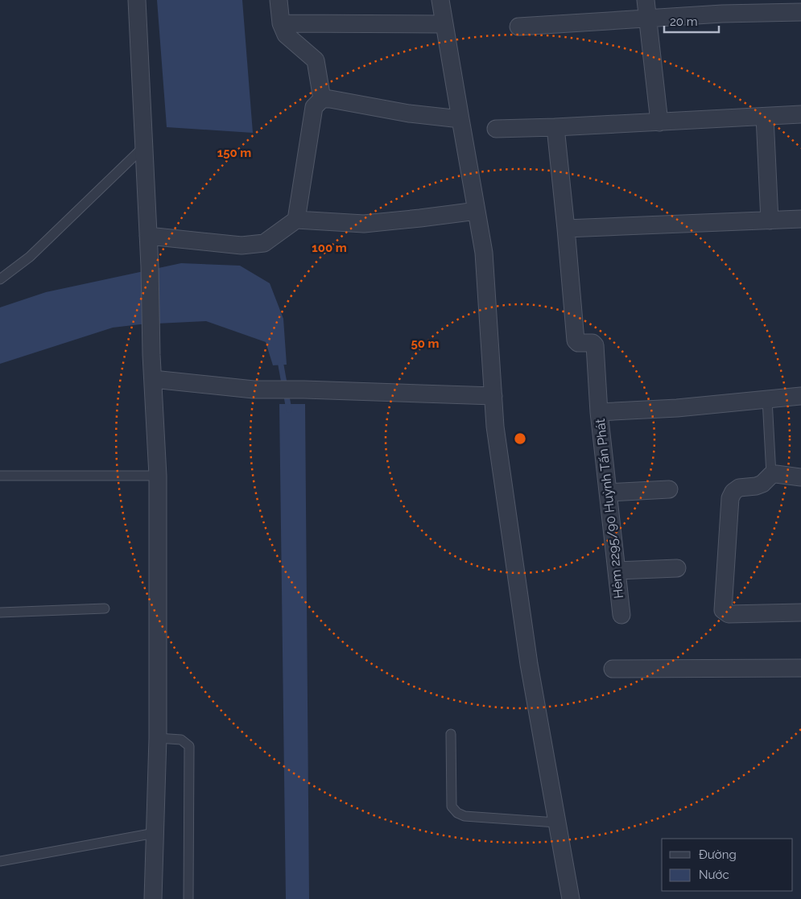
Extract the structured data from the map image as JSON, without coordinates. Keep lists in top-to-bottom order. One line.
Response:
{"streets":{"street":["Hẻm 2295/90 Huỳnh Tấn Phát"]},"legend":["Đường","Nước"],"scale_bar":"20 m","rings":["150 m","100 m","50 m"]}
